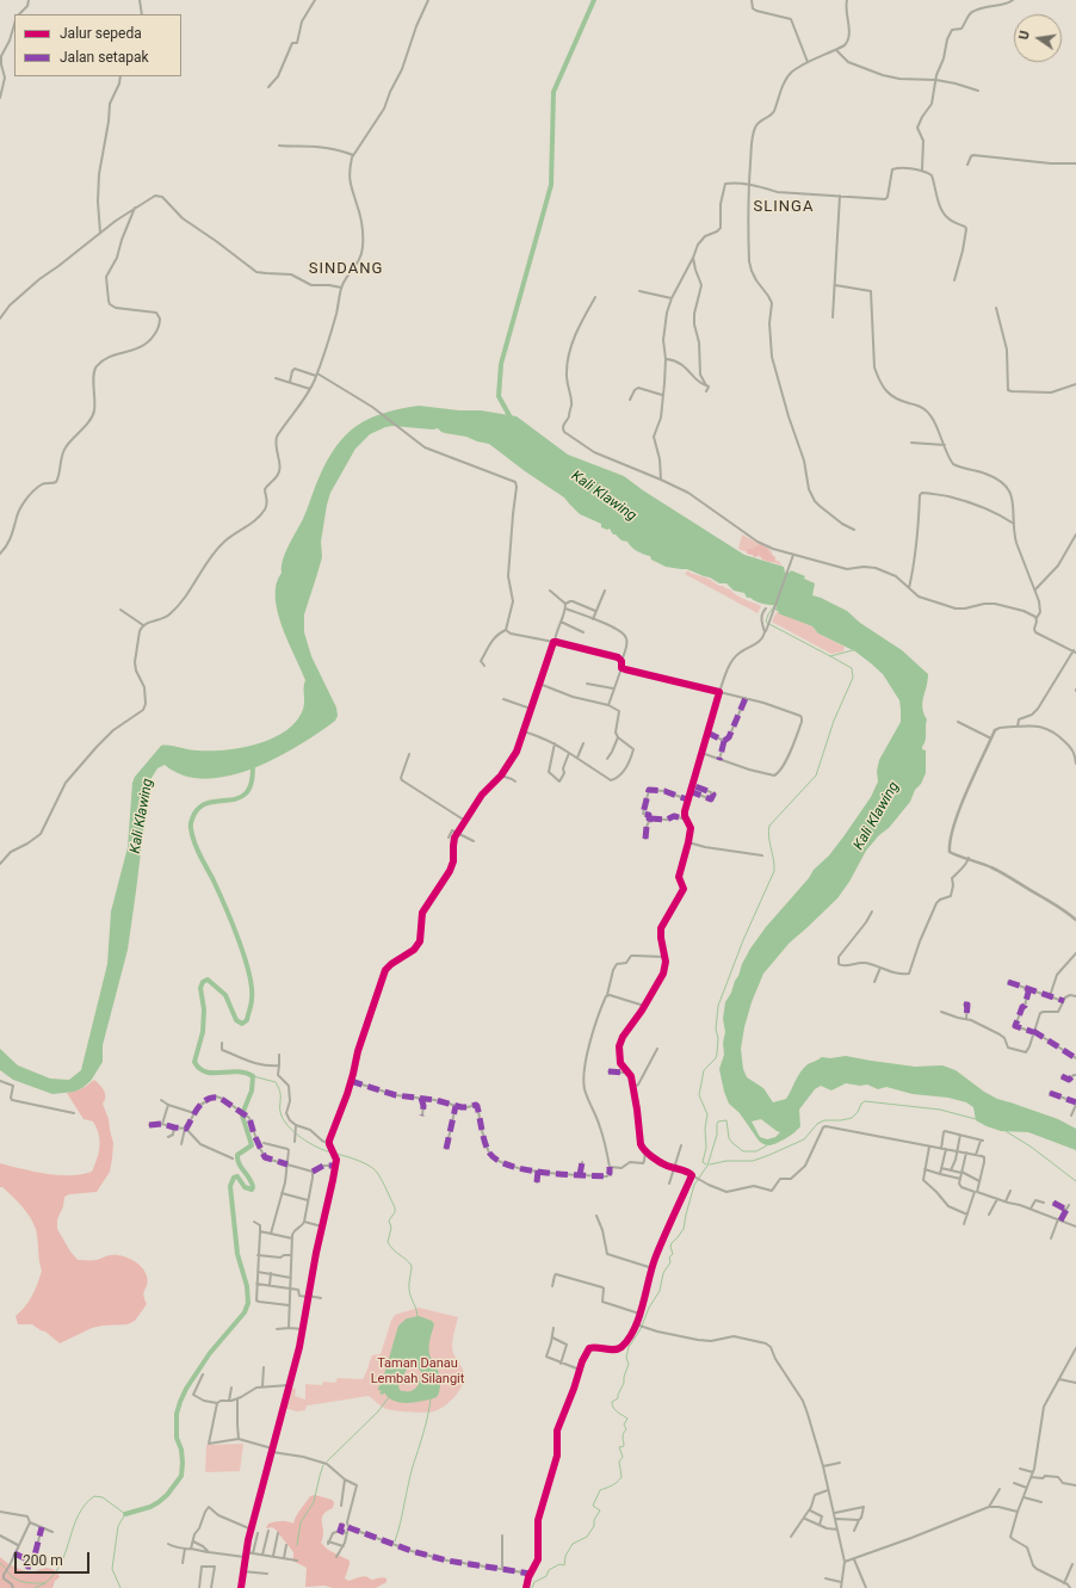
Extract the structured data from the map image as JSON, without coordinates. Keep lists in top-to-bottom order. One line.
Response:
{"districts":["SLINGA","SINDANG"],"water":["Kali Klawing"],"parks":["Taman Danau Lembah Silangit"],"legend":["Jalur sepeda","Jalan setapak"],"scale_bar":"200 m","north":"left"}
